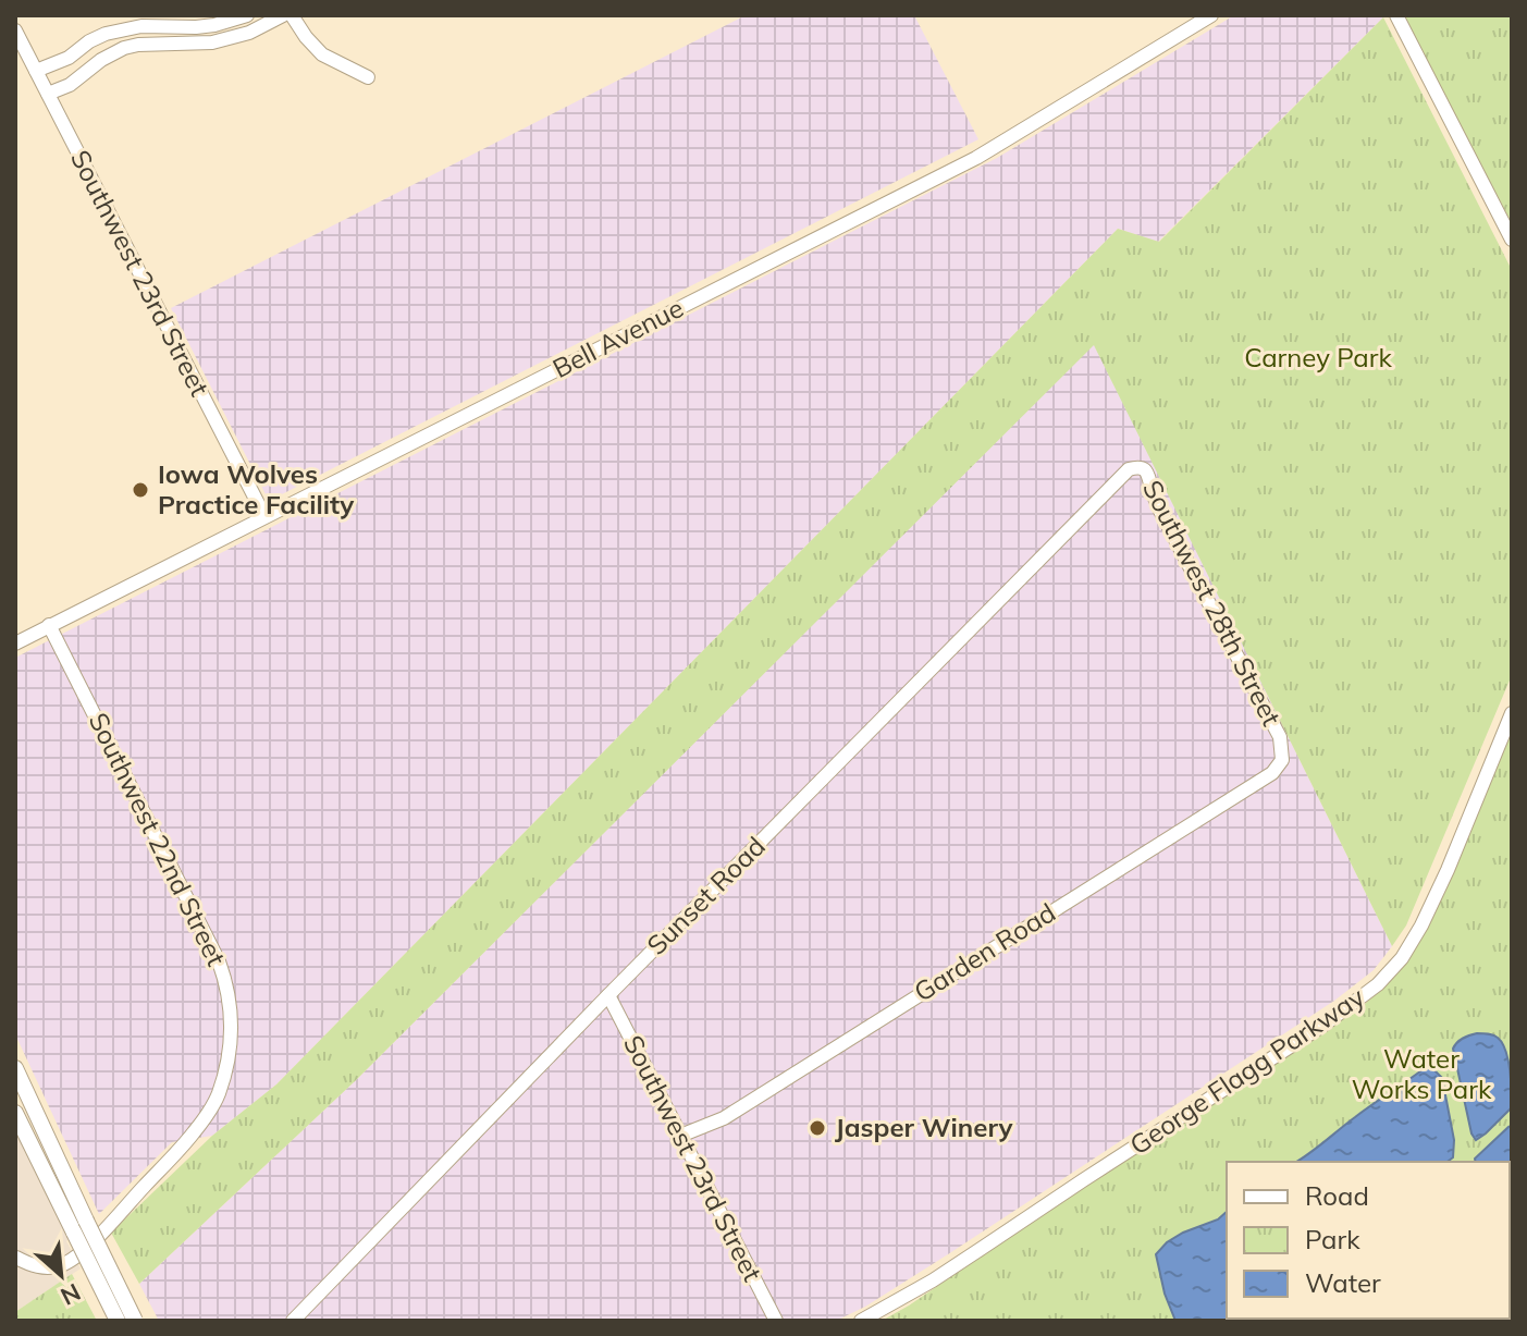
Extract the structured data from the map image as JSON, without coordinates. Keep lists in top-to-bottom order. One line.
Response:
{"streets":{"street":["Southwest 23rd Street","Bell Avenue","Southwest 28th Street","Southwest 22nd Street","Sunset Road","Garden Road","George Flagg Parkway"]},"crossings":[["Southwest 23rd Street","Bell Avenue"],["Southwest 23rd Street","Sunset Road"],["Southwest 23rd Street","Garden Road"],["Bell Avenue","Southwest 22nd Street"],["Southwest 28th Street","Sunset Road"],["Southwest 28th Street","Garden Road"]],"parks":["Carney Park","Water Works Park"],"places":["Iowa Wolves Practice Facility","Jasper Winery"],"legend":["Road","Park","Water"],"north":"bottom right"}
